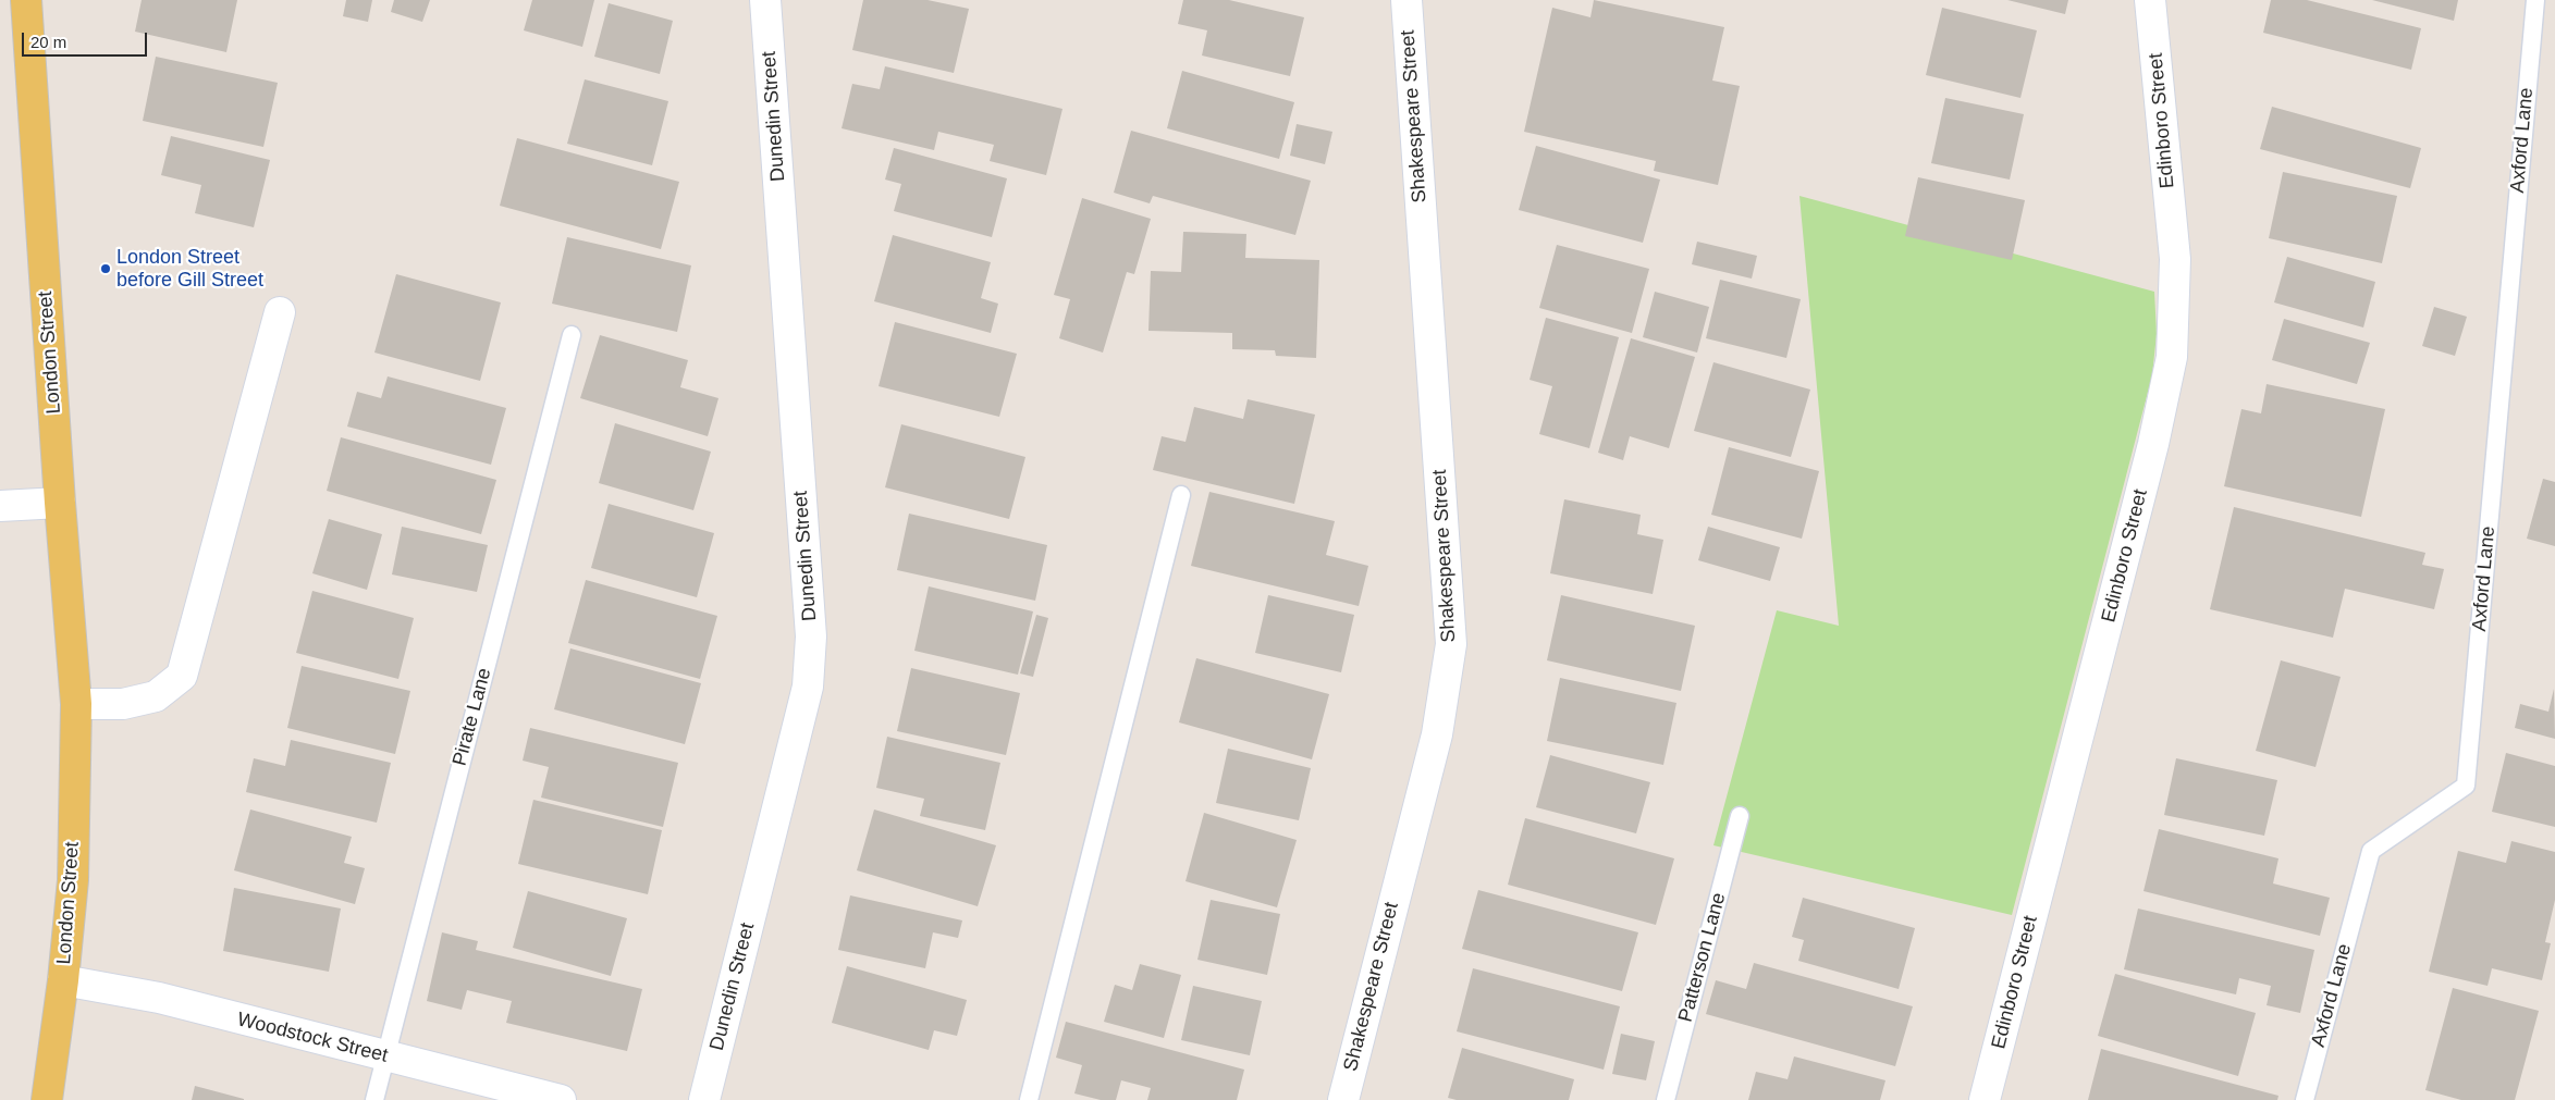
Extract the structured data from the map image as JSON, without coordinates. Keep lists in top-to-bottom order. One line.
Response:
{"streets":{"main road":["London Street"],"street":["Dunedin Street","Shakespeare Street","Edinboro Street","Woodstock Street"],"lane":["Axford Lane","Pirate Lane","Patterson Lane"]},"crossings":[["London Street","Woodstock Street"],["Pirate Lane","Woodstock Street"]],"places":["London Street before Gill Street"],"scale_bar":"20 m"}
